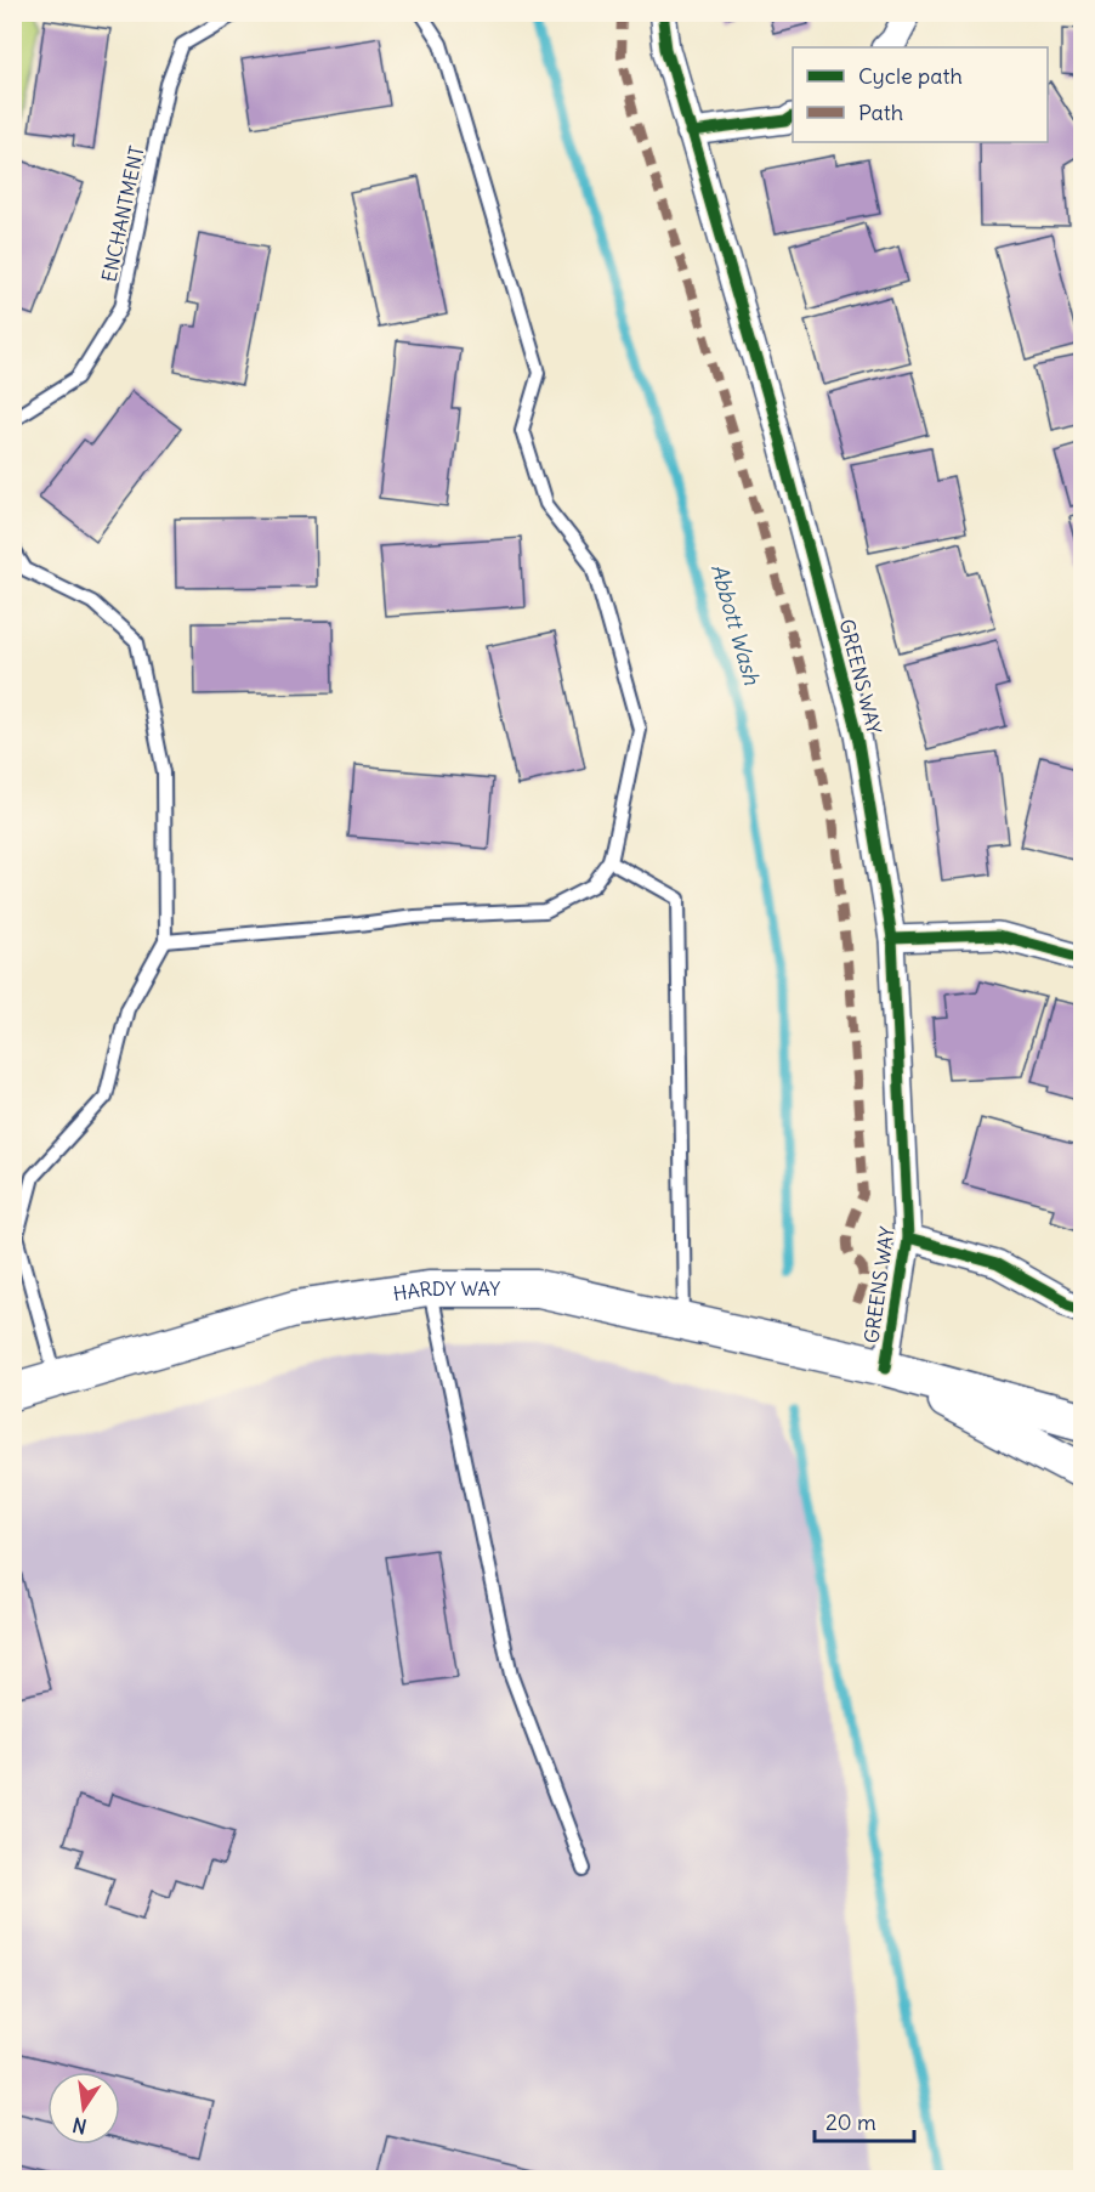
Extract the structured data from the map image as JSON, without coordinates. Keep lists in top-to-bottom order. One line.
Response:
{"streets":{"main road":["HARDY WAY"],"street":["GREENS WAY"],"lane":["ENCHANTMENT"]},"crossings":[["GREENS WAY","HARDY WAY"]],"water":["Abbott Wash"],"legend":["Cycle path","Path"],"scale_bar":"20 m","north":"bottom"}
